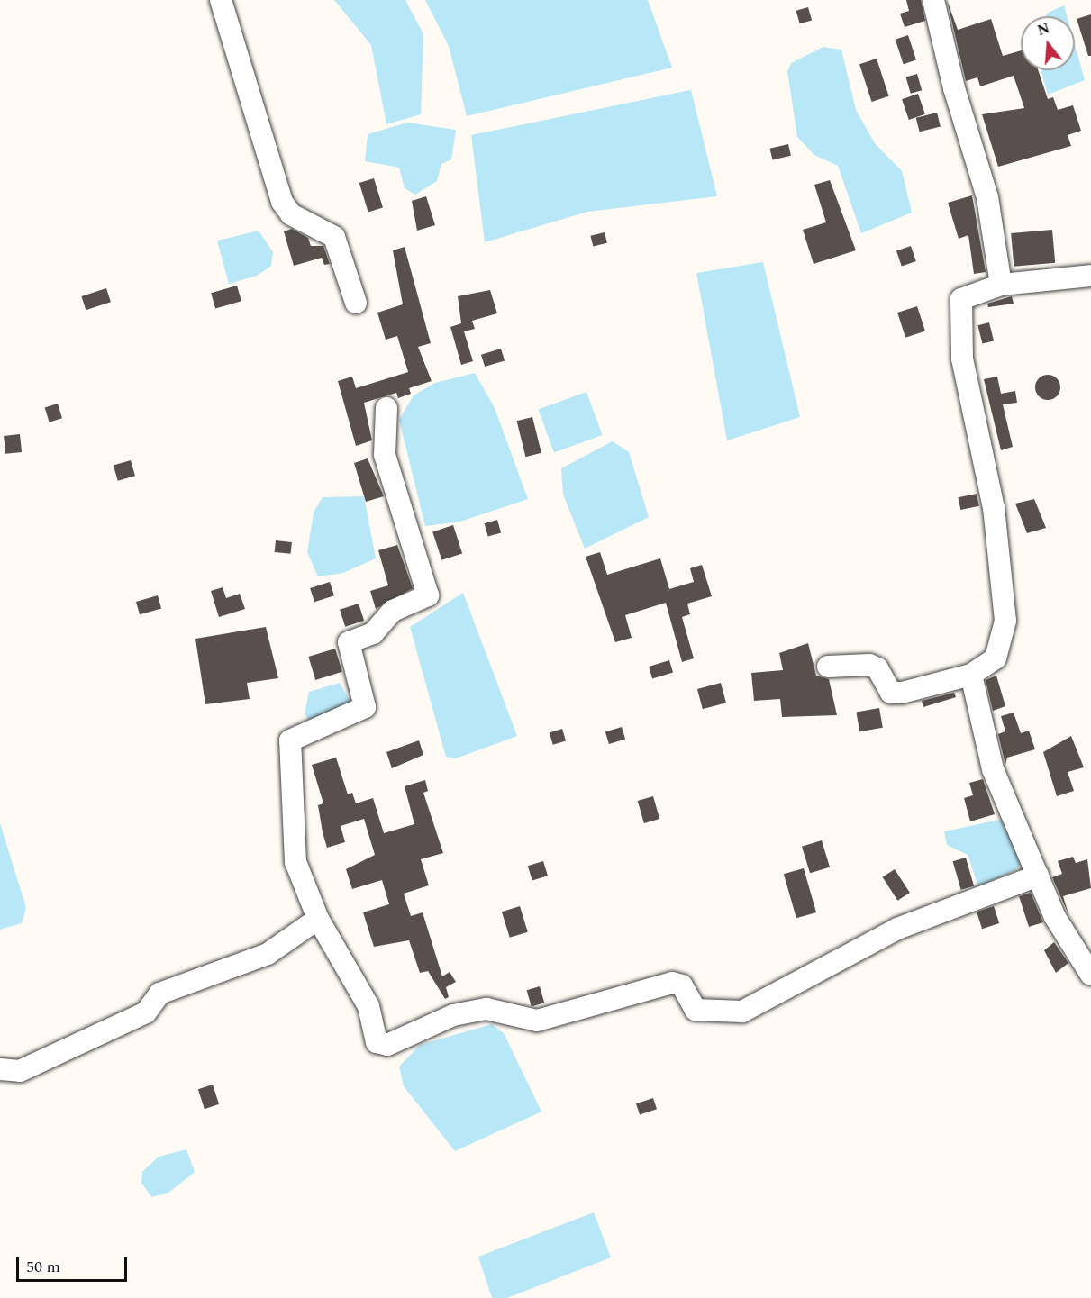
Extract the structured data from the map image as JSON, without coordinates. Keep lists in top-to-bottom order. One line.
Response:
{"scale_bar":"50 m","north":"top"}
